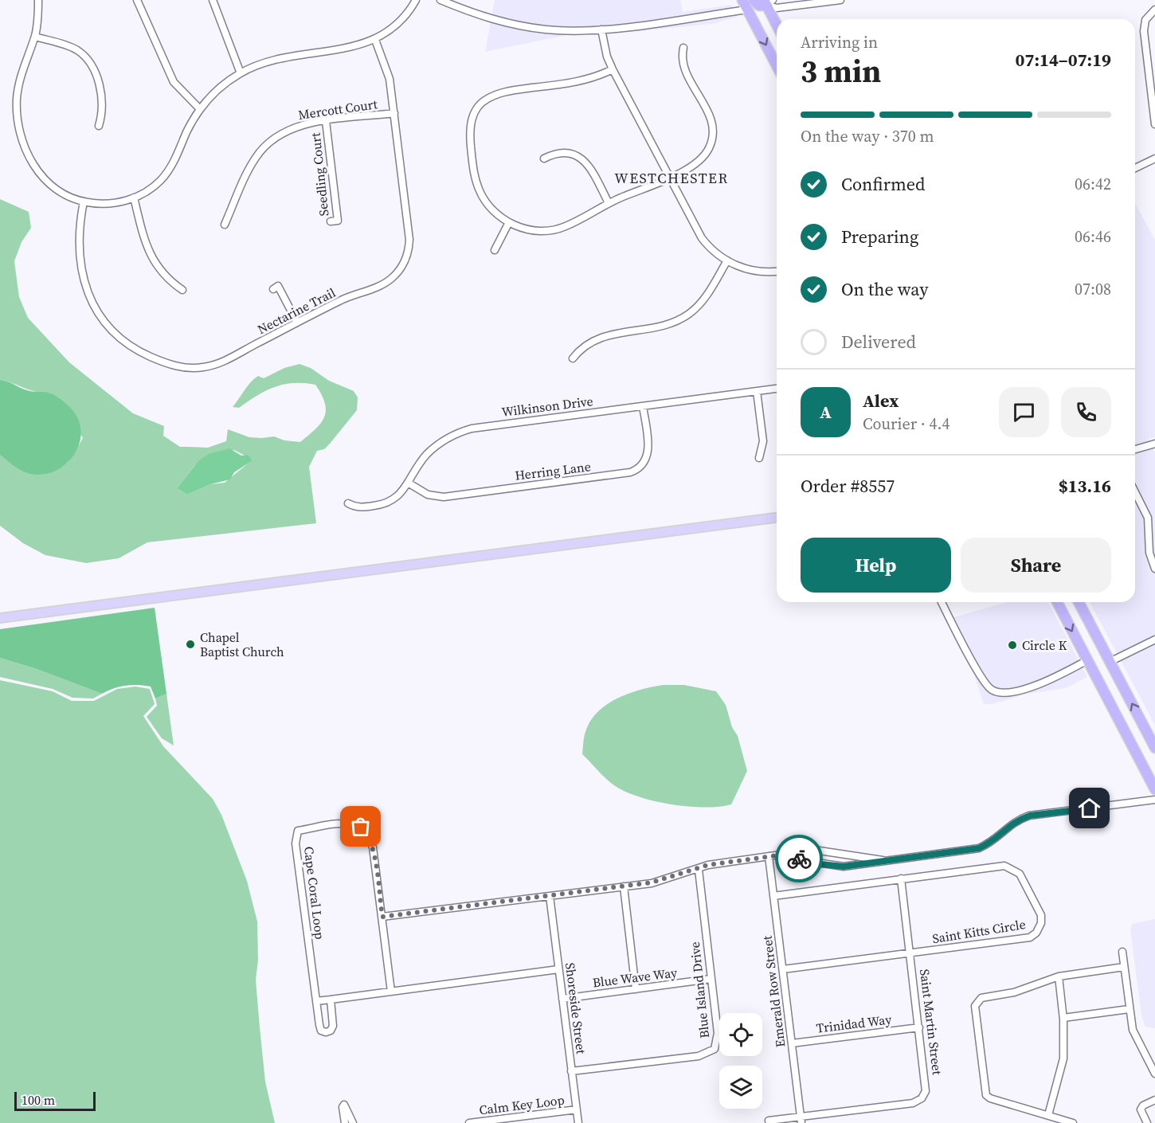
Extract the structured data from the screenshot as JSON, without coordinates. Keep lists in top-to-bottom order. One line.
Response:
{"streets":{"street":["Mercott Court","Seedling Court","Nectarine Trail","Wilkinson Drive","Herring Lane","Cape Coral Loop","Saint Kitts Circle","Blue Wave Way","Blue Island Drive","Emerald Row Street","Shoreside Street","Saint Martin Street","Trinidad Way","Calm Key Loop"]},"crossings":[["Mercott Court","Seedling Court"],["Mercott Court","Nectarine Trail"],["Wilkinson Drive","Herring Lane"],["Saint Kitts Circle","Emerald Row Street"],["Saint Kitts Circle","Saint Martin Street"],["Blue Wave Way","Blue Island Drive"],["Blue Wave Way","Shoreside Street"],["Blue Island Drive","Shoreside Street"],["Emerald Row Street","Saint Martin Street"],["Emerald Row Street","Trinidad Way"],["Shoreside Street","Calm Key Loop"],["Saint Martin Street","Trinidad Way"]],"districts":["WESTCHESTER"],"places":["Chapel Baptist Church","Circle K"],"scale_bar":"100 m","page":{"heading":["3 min","Arriving in","07:14–07:19"],"panel":["Alex","Courier · 4.4","Order #8557","$13.16"],"bar":"On the way · 370 m","list":[["Confirmed","06:42"],["Preparing","06:46"],["On the way","07:08"],"Delivered"],"round":"A","buttons":["Help","Share"],"scale":"100 m"}}
